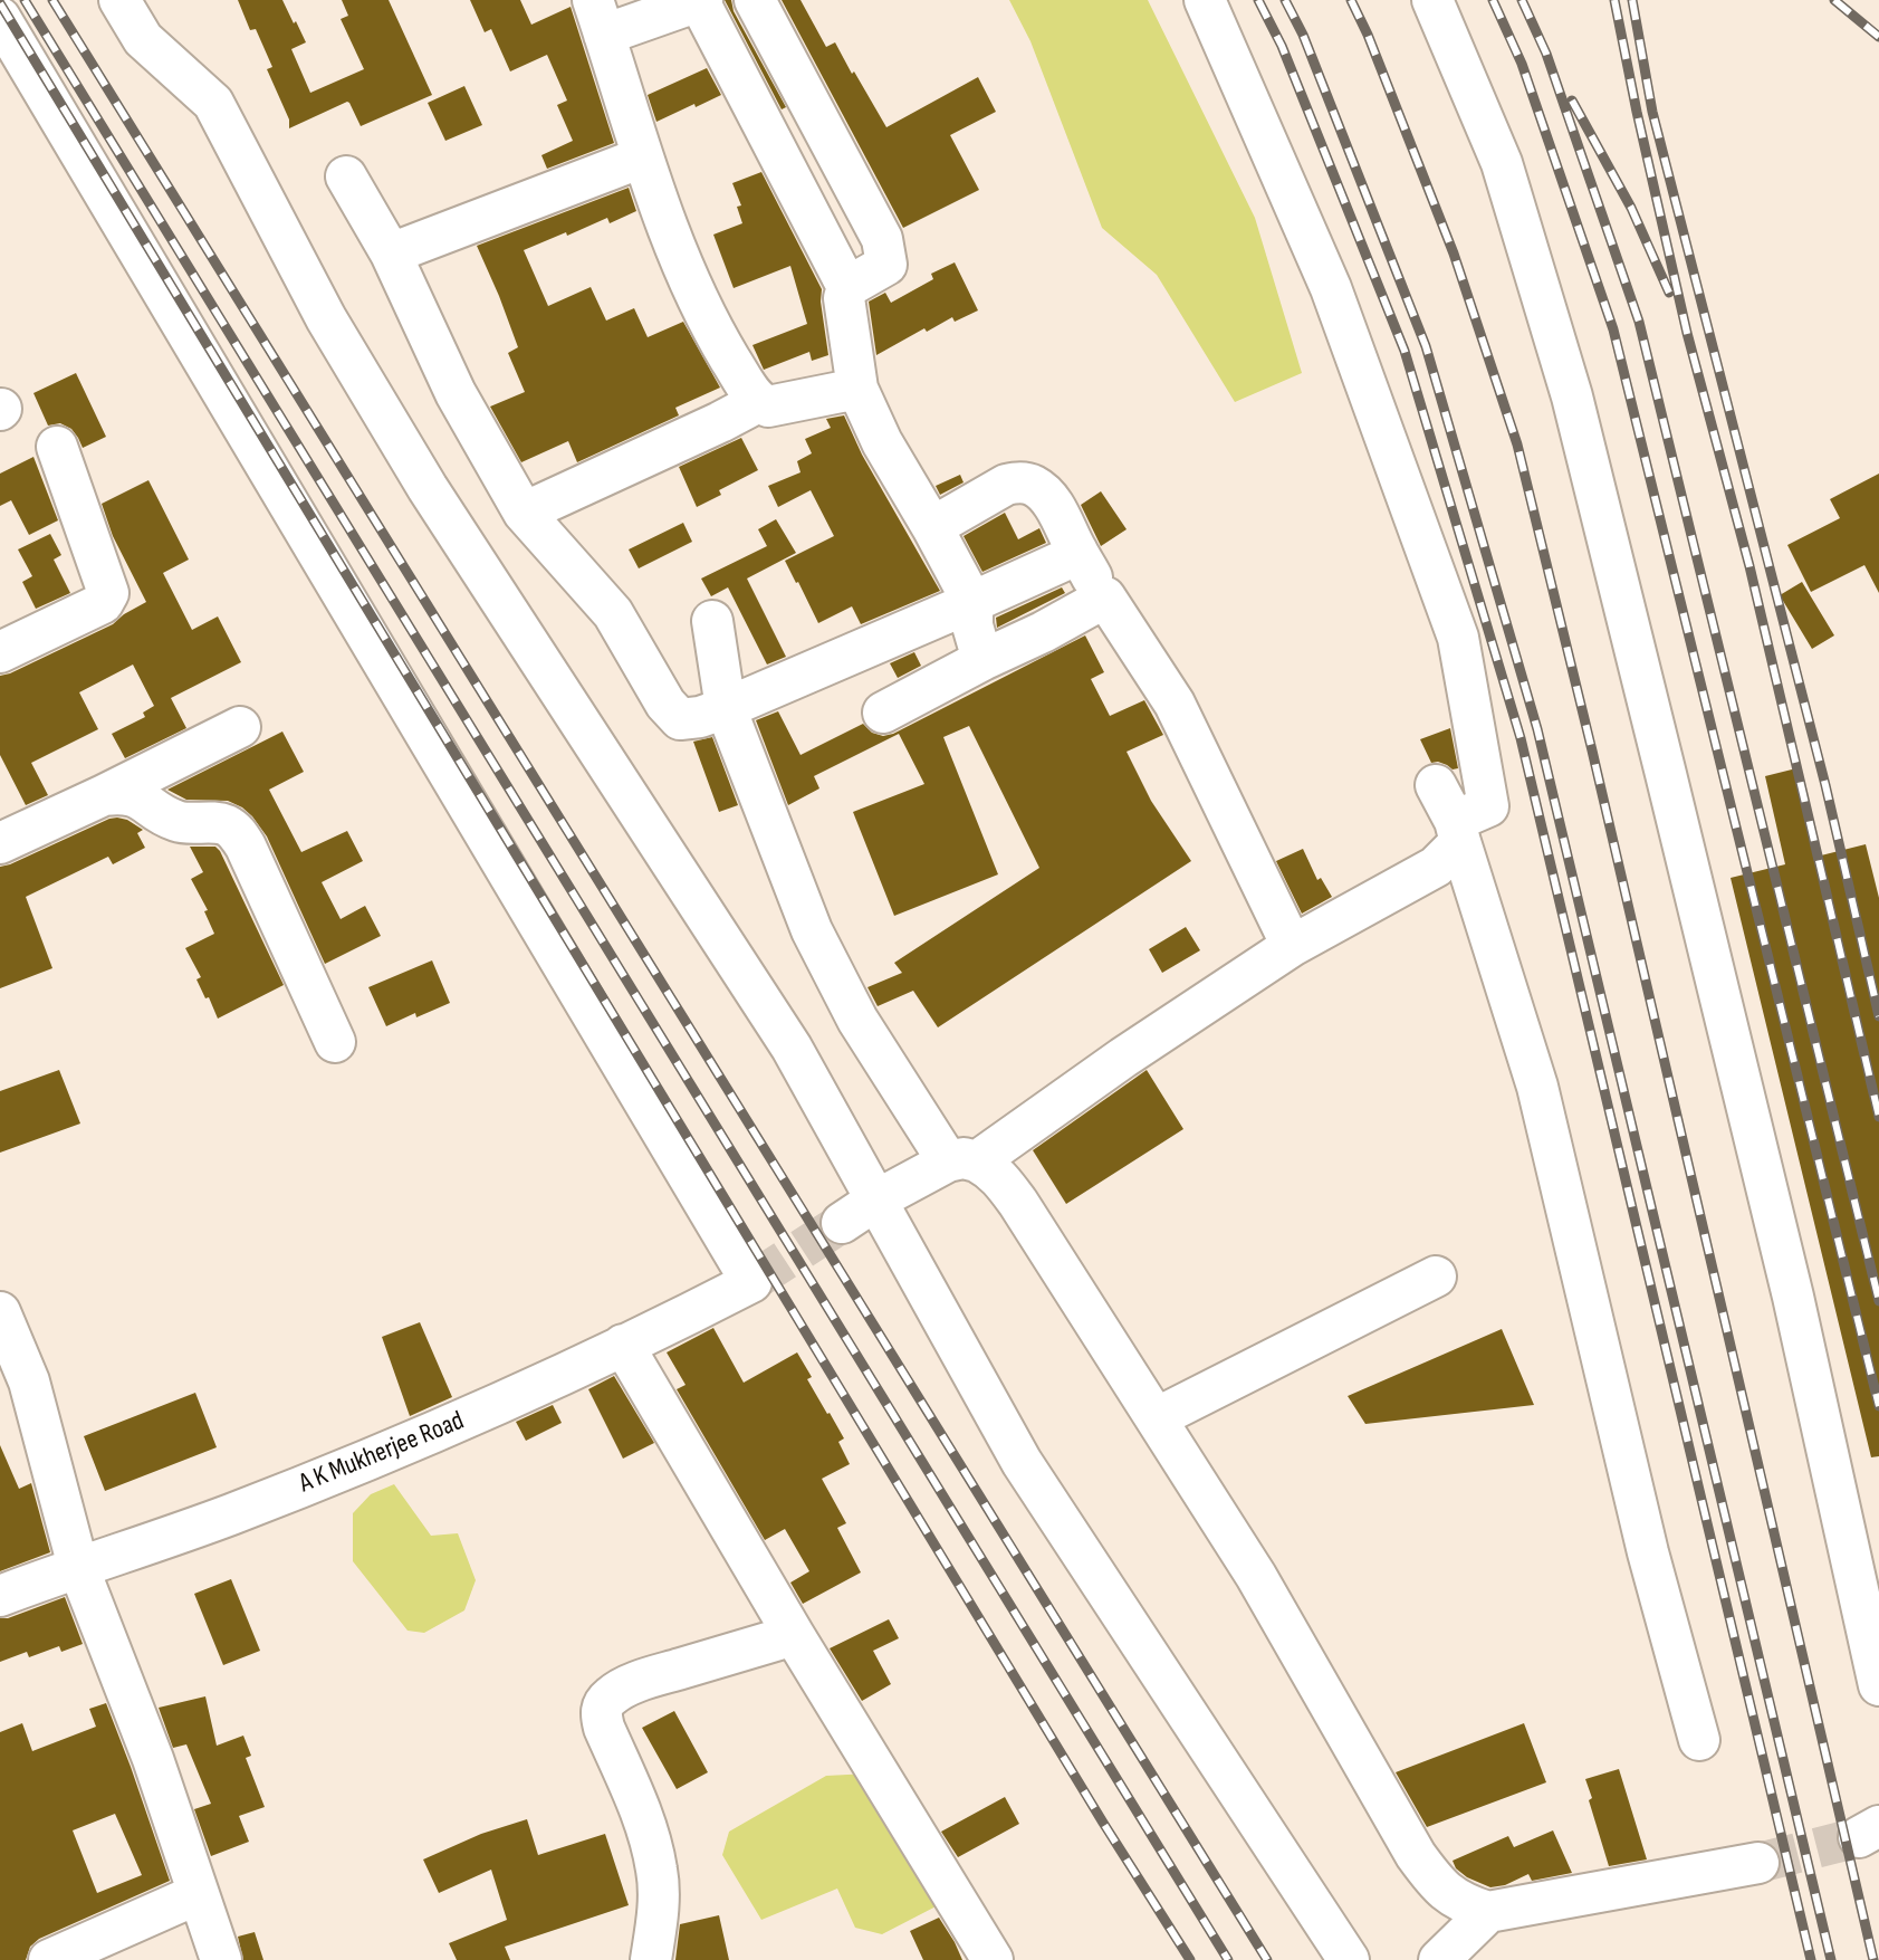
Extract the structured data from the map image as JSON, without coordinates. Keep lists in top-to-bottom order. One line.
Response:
{"streets":{"street":["A K Mukherjee Road"]}}
